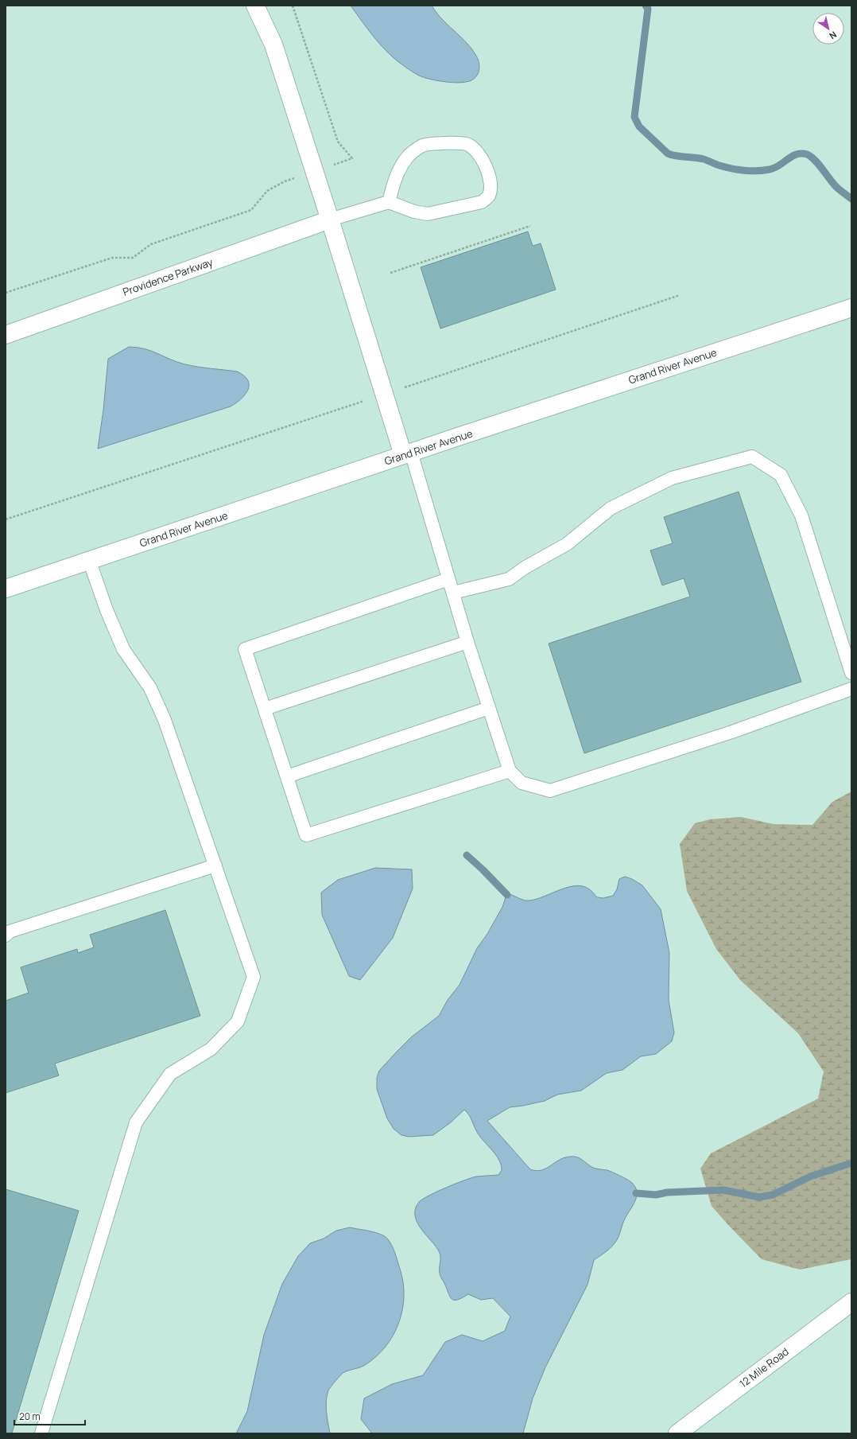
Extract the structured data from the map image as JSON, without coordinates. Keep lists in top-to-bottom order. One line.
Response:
{"streets":{"street":["Providence Parkway","Grand River Avenue","12 Mile Road"]},"scale_bar":"20 m","north":"bottom right"}
